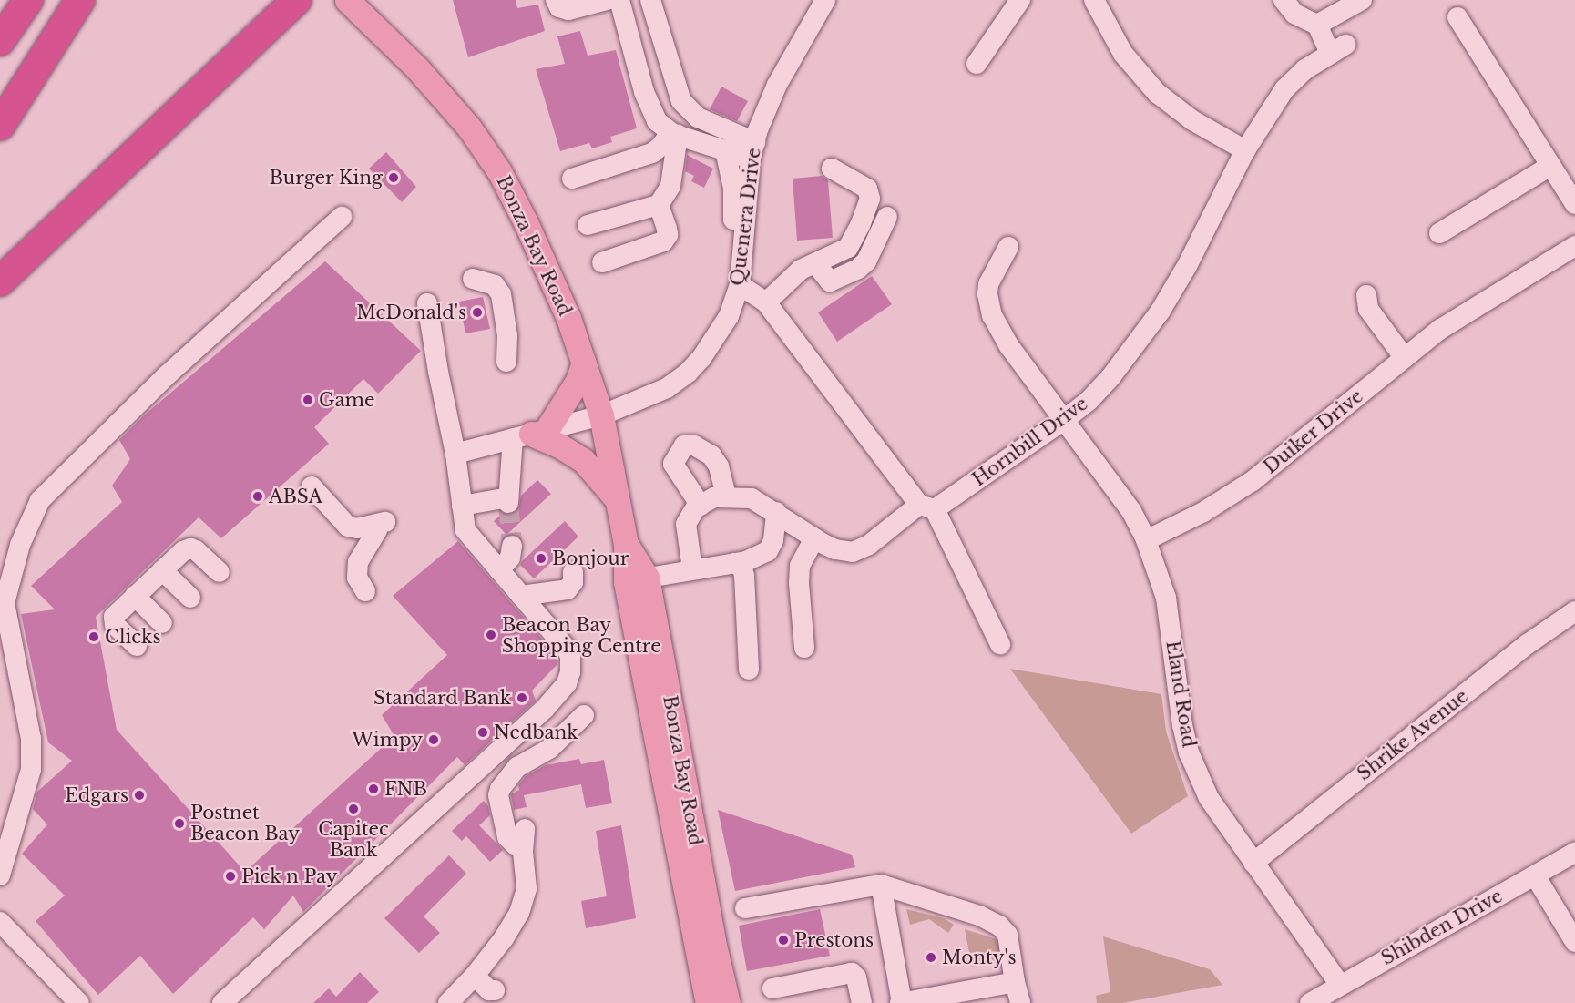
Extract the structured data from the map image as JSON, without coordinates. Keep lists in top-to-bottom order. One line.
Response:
{"streets":{"main road":["Bonza Bay Road"],"street":["Quenera Drive","Duiker Drive","Hornbill Drive","Eland Road","Shrike Avenue","Shibden Drive"]},"crossings":[["Quenera Drive","Bonza Bay Road"],["Duiker Drive","Eland Road"],["Hornbill Drive","Eland Road"],["Eland Road","Shrike Avenue"],["Eland Road","Shibden Drive"]],"places":["Burger King","McDonald's","Game","ABSA","Bonjour","Beacon Bay Shopping Centre","Clicks","Standard Bank","Nedbank","Wimpy","FNB","Edgars","Capitec Bank","Postnet Beacon Bay","Pick n Pay","Prestons","Monty's"]}
